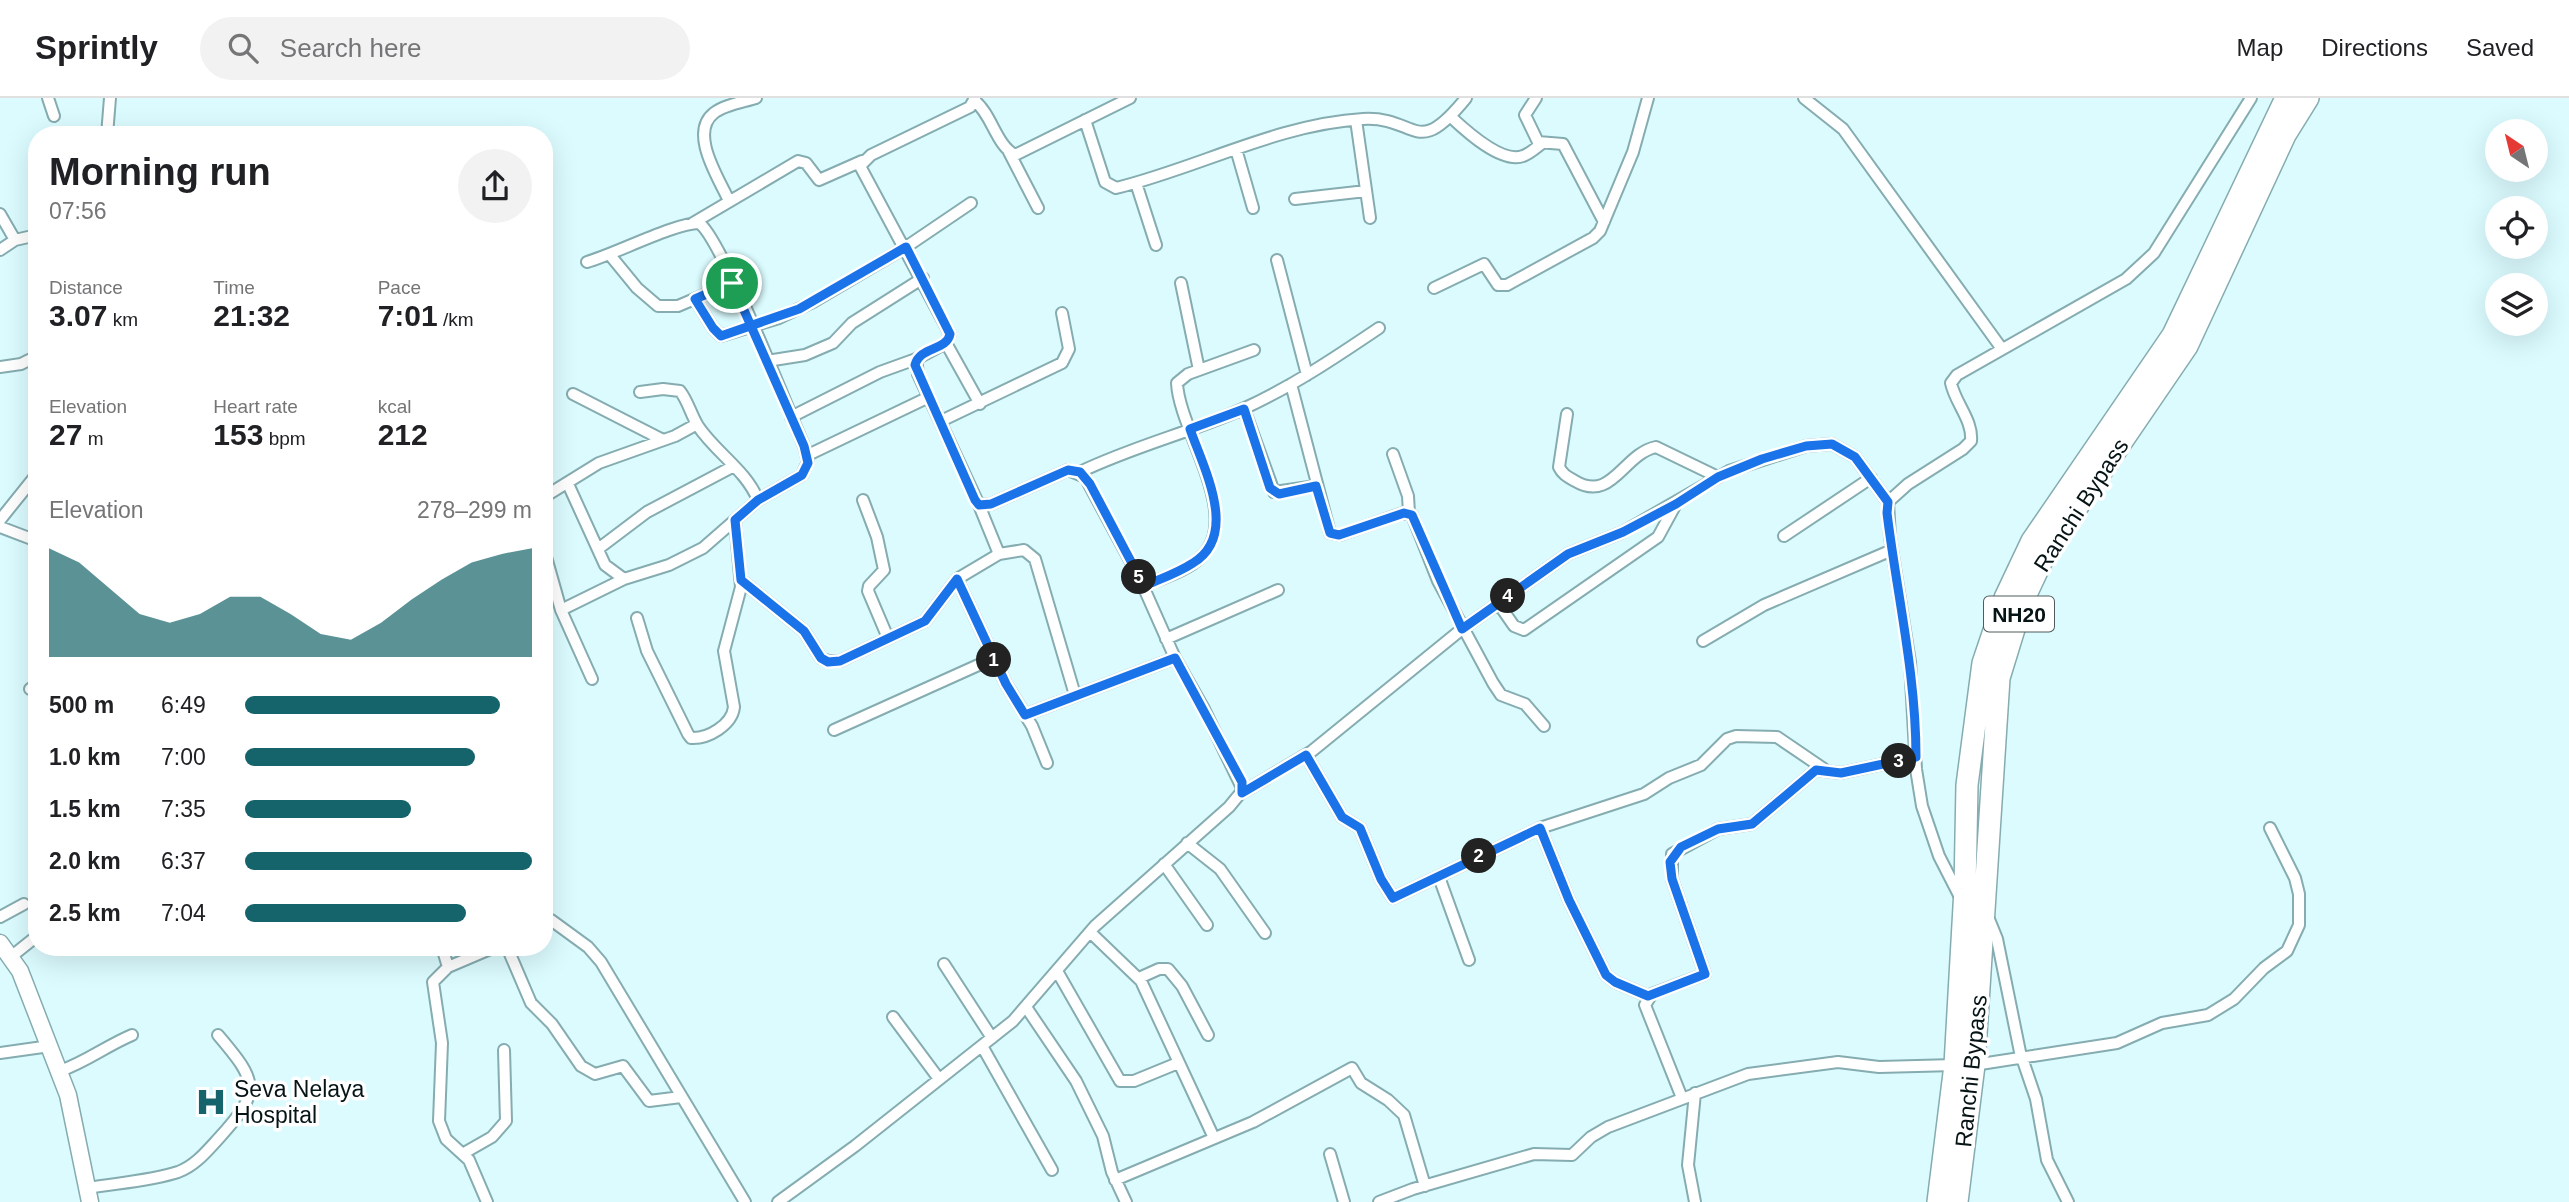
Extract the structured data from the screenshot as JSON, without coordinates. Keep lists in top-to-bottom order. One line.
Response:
{"streets":{"highway":["Ranchi Bypass","NH20"]},"places":{"hospital":["Seva Nelaya Hospital"]},"north":"top left","page":{"header":"Sprintly","search":"Search here","nav":["Map","Directions","Saved"],"heading":["Morning run","07:56"],"stats":[["Distance","3.07 km"],["Time","21:32"],["Pace","7:01 /km"],["Elevation","27 m"],["Heart rate","153 bpm"],["kcal","212"]],"chart":["Elevation","278–299 m"],"pins":["5","4","1","3","2"],"list":[{"name":"500 m","note":"6:49"},{"name":"1.0 km","note":"7:00"},{"name":"1.5 km","note":"7:35"},{"name":"2.0 km","note":"6:37"},{"name":"2.5 km","note":"7:04"}]}}
